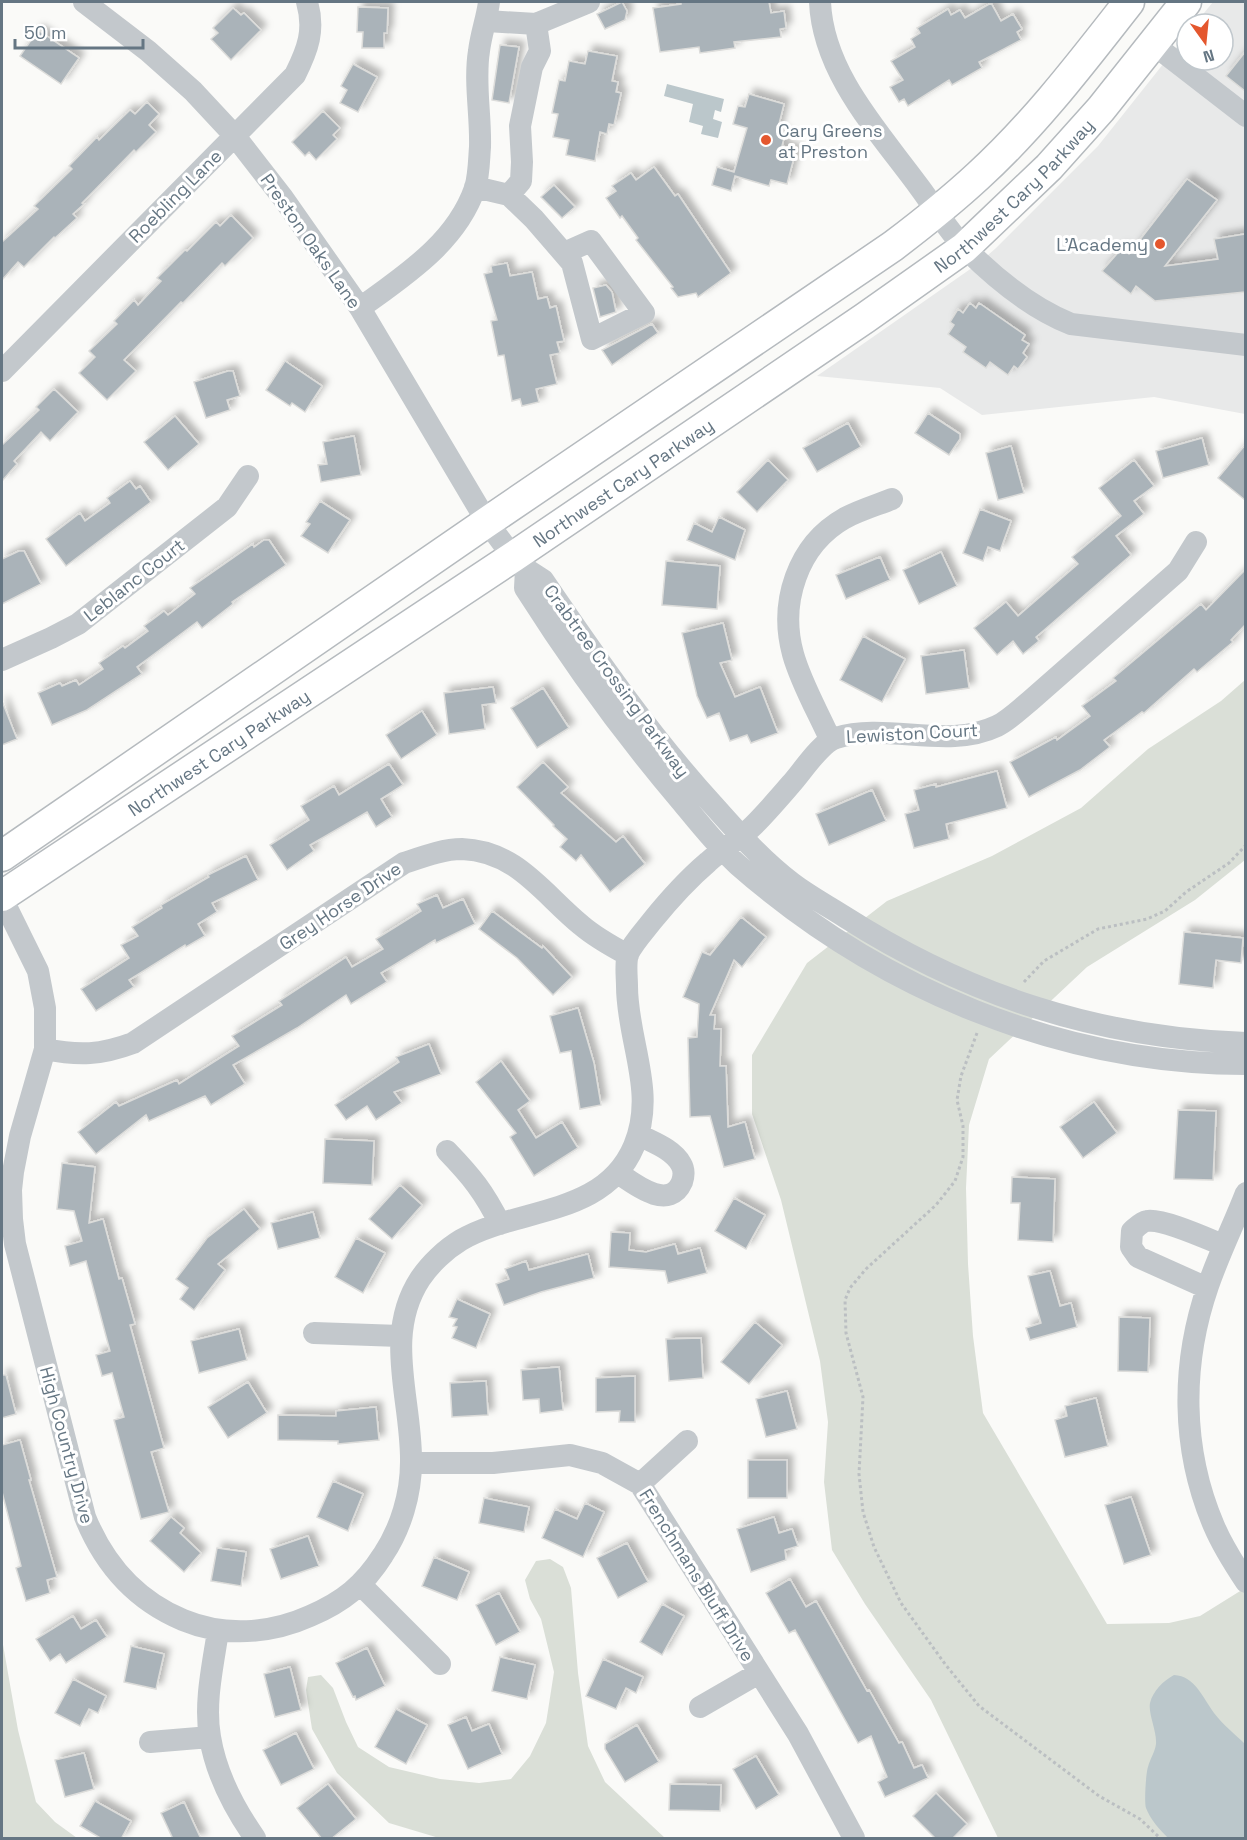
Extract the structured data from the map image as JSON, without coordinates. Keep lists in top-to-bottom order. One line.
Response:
{"streets":{"main road":["Northwest Cary Parkway"],"street":["Roebling Lane","Preston Oaks Lane","Leblanc Court","Crabtree Crossing Parkway","Lewiston Court","Grey Horse Drive","High Country Drive","Frenchmans Bluff Drive"]},"crossings":[["Northwest Cary Parkway","Preston Oaks Lane"],["Northwest Cary Parkway","Crabtree Crossing Parkway"],["Northwest Cary Parkway","High Country Drive"],["Roebling Lane","Preston Oaks Lane"],["Preston Oaks Lane","Crabtree Crossing Parkway"],["Crabtree Crossing Parkway","Lewiston Court"],["Grey Horse Drive","High Country Drive"],["High Country Drive","Frenchmans Bluff Drive"]],"places":["Cary Greens at Preston","L'Academy"],"scale_bar":"50 m","north":"bottom"}
